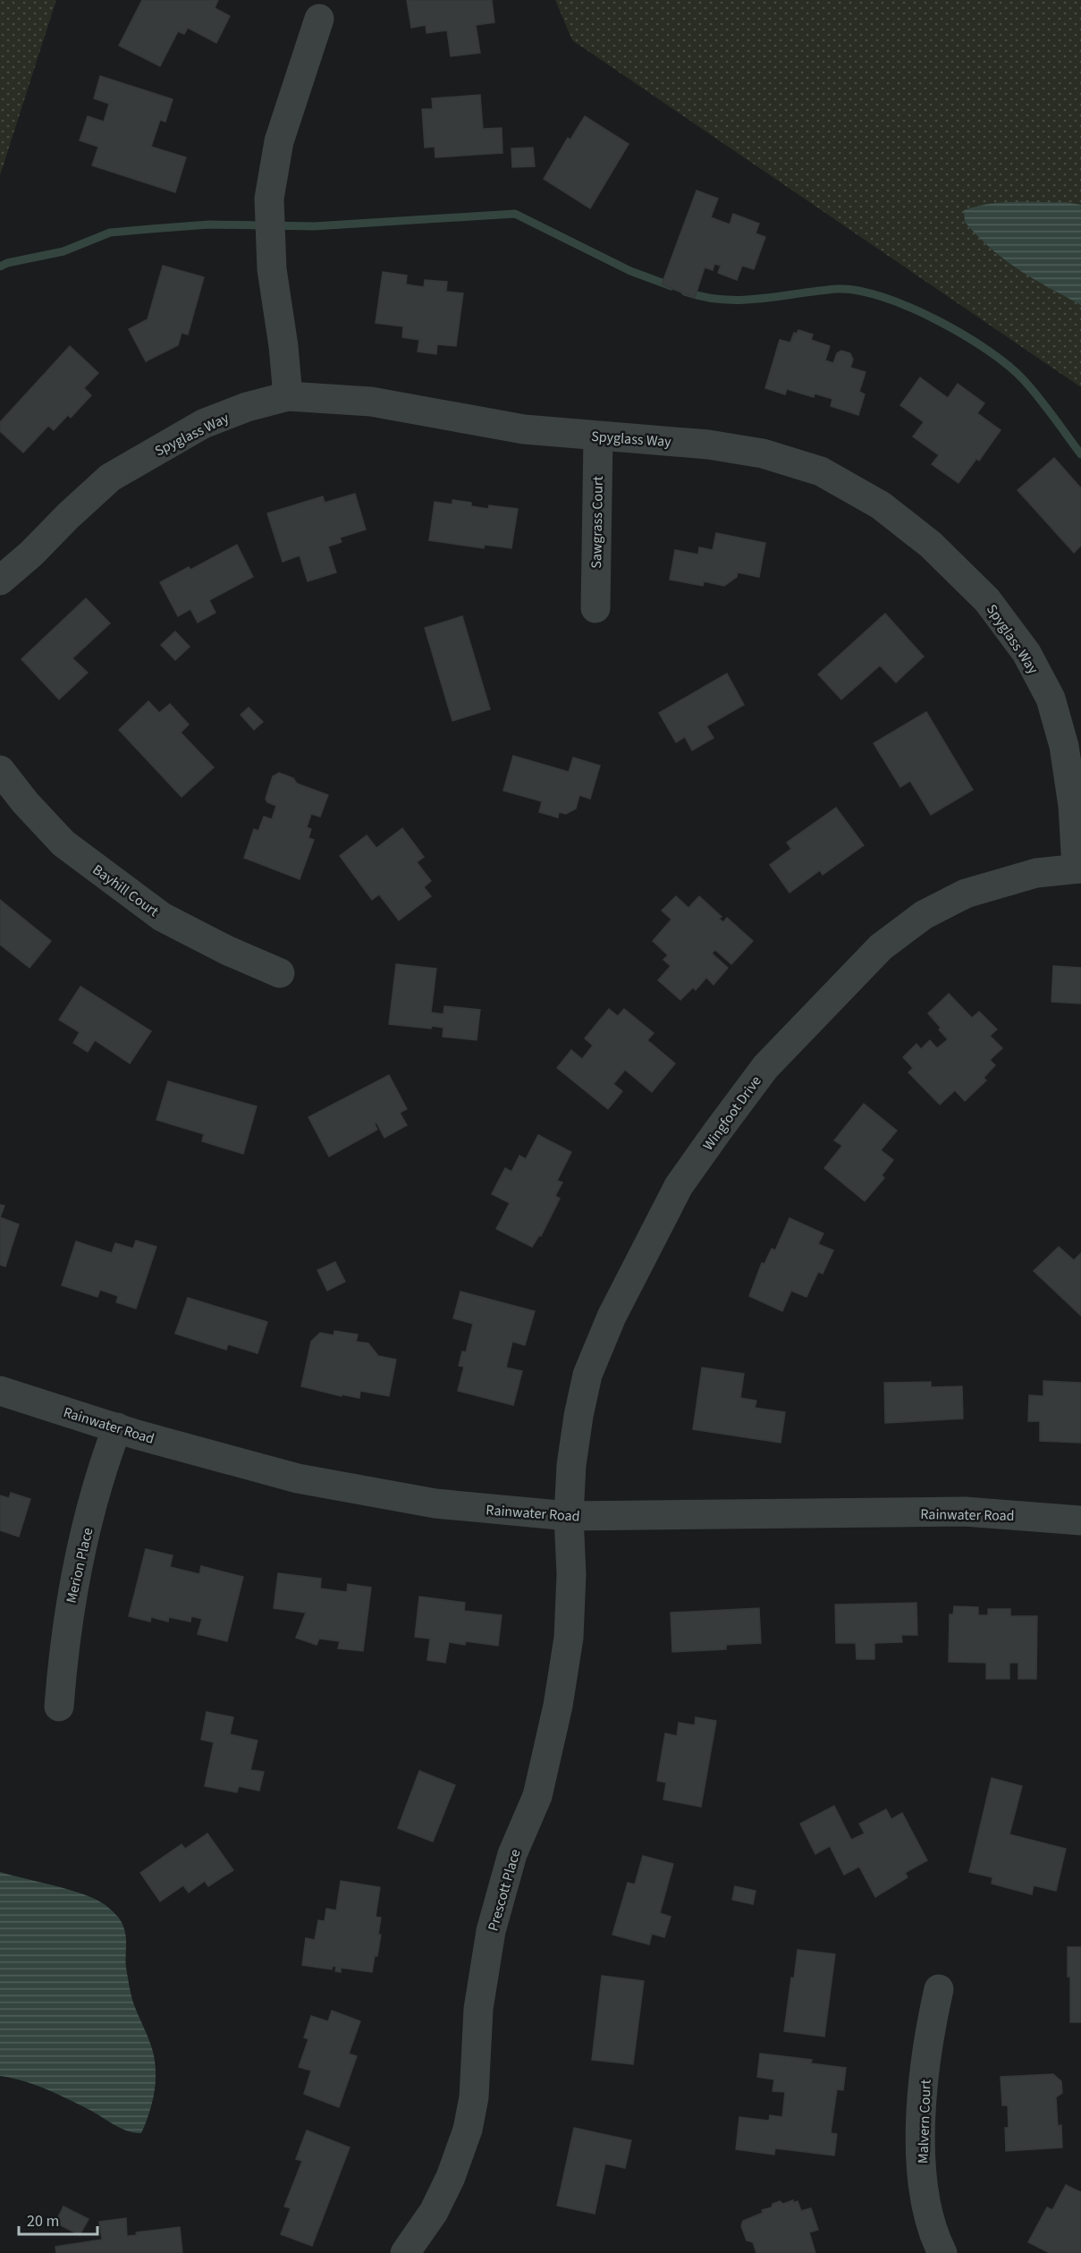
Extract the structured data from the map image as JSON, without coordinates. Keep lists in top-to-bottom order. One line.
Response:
{"streets":{"street":["Spyglass Way","Sawgrass Court","Bayhill Court","Wingfoot Drive","Rainwater Road","Merion Place","Prescott Place","Malvern Court"]},"crossings":[["Spyglass Way","Sawgrass Court"],["Spyglass Way","Wingfoot Drive"],["Wingfoot Drive","Rainwater Road"],["Wingfoot Drive","Prescott Place"],["Rainwater Road","Merion Place"],["Rainwater Road","Prescott Place"]],"scale_bar":"20 m"}
